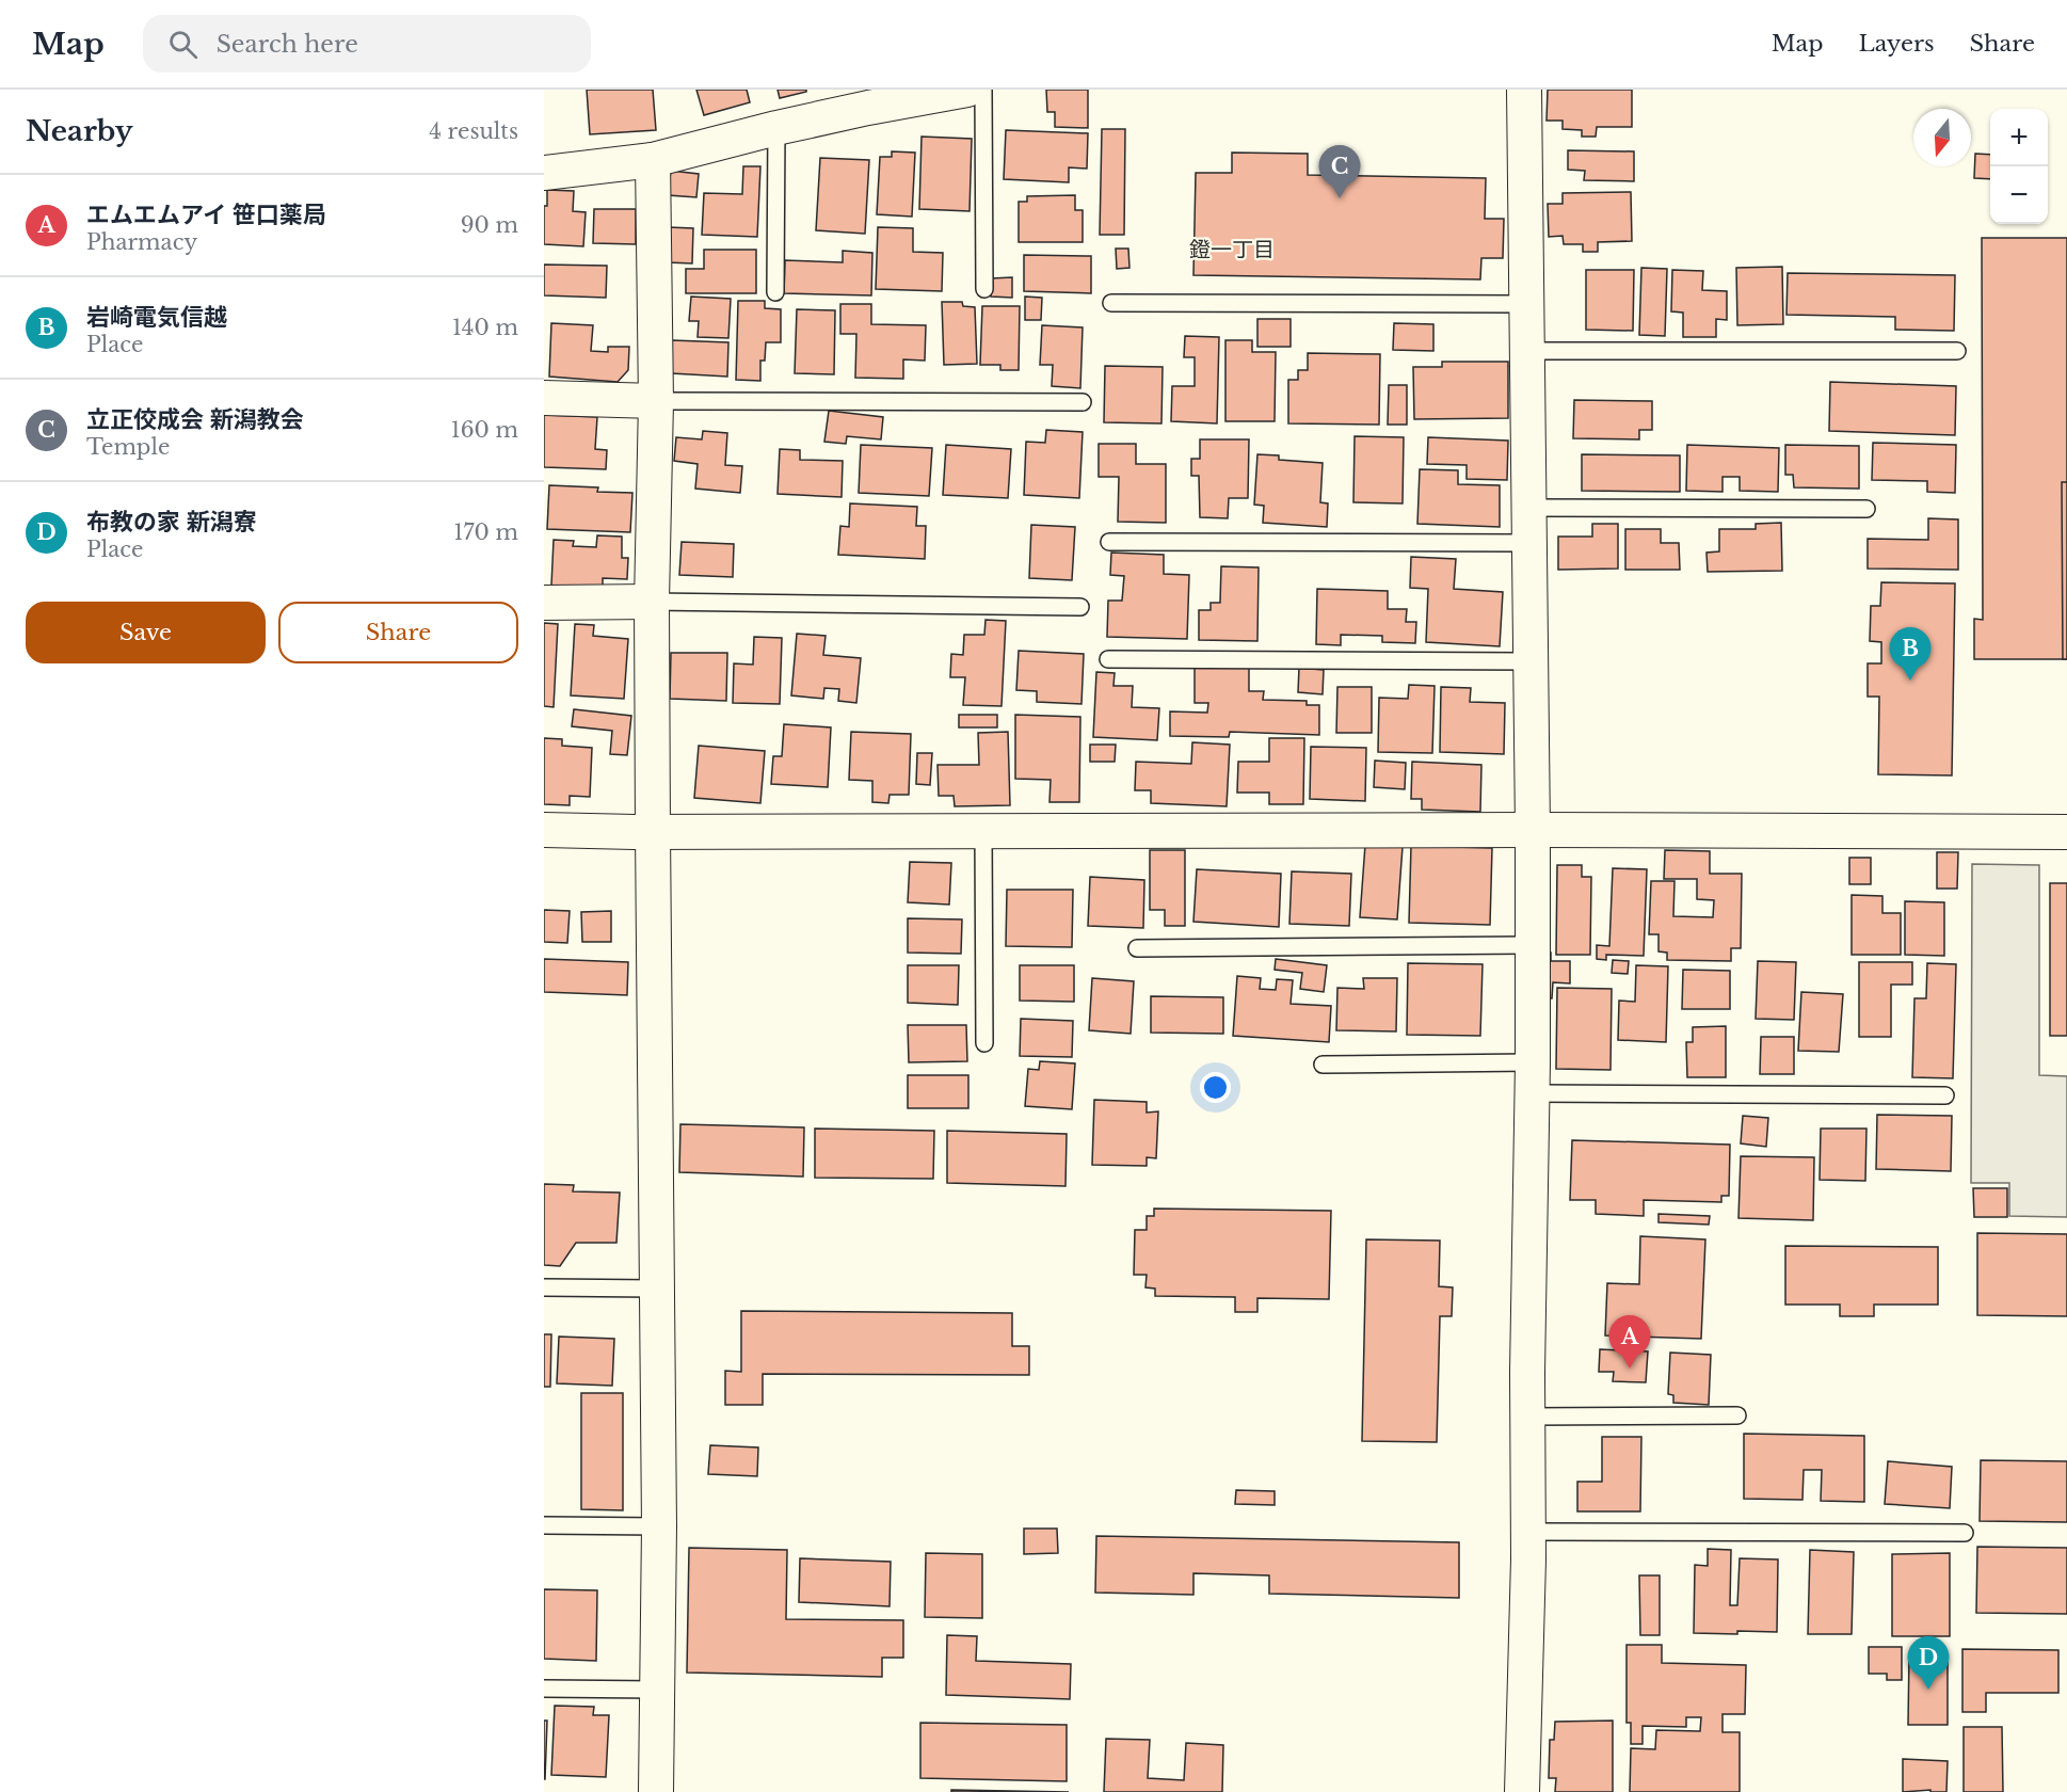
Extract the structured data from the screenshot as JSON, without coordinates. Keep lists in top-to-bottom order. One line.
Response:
{"districts":["鐙一丁目"],"north":"bottom","page":{"header":"Map","search":"Search here","nav":["Map","Layers","Share"],"heading":["Nearby","4 results"],"map_buttons":["+","−"],"pins":["C","B","A","D"],"list":[{"mark":"A","name":"エムエムアイ 笹口薬局","note":"Pharmacy","value":"90 m"},{"mark":"B","name":"岩崎電気信越","note":"Place","value":"140 m"},{"mark":"C","name":"立正佼成会 新潟教会","note":"Temple","value":"160 m"},{"mark":"D","name":"布教の家 新潟寮","note":"Place","value":"170 m"}],"buttons":["Save","Share"]}}
